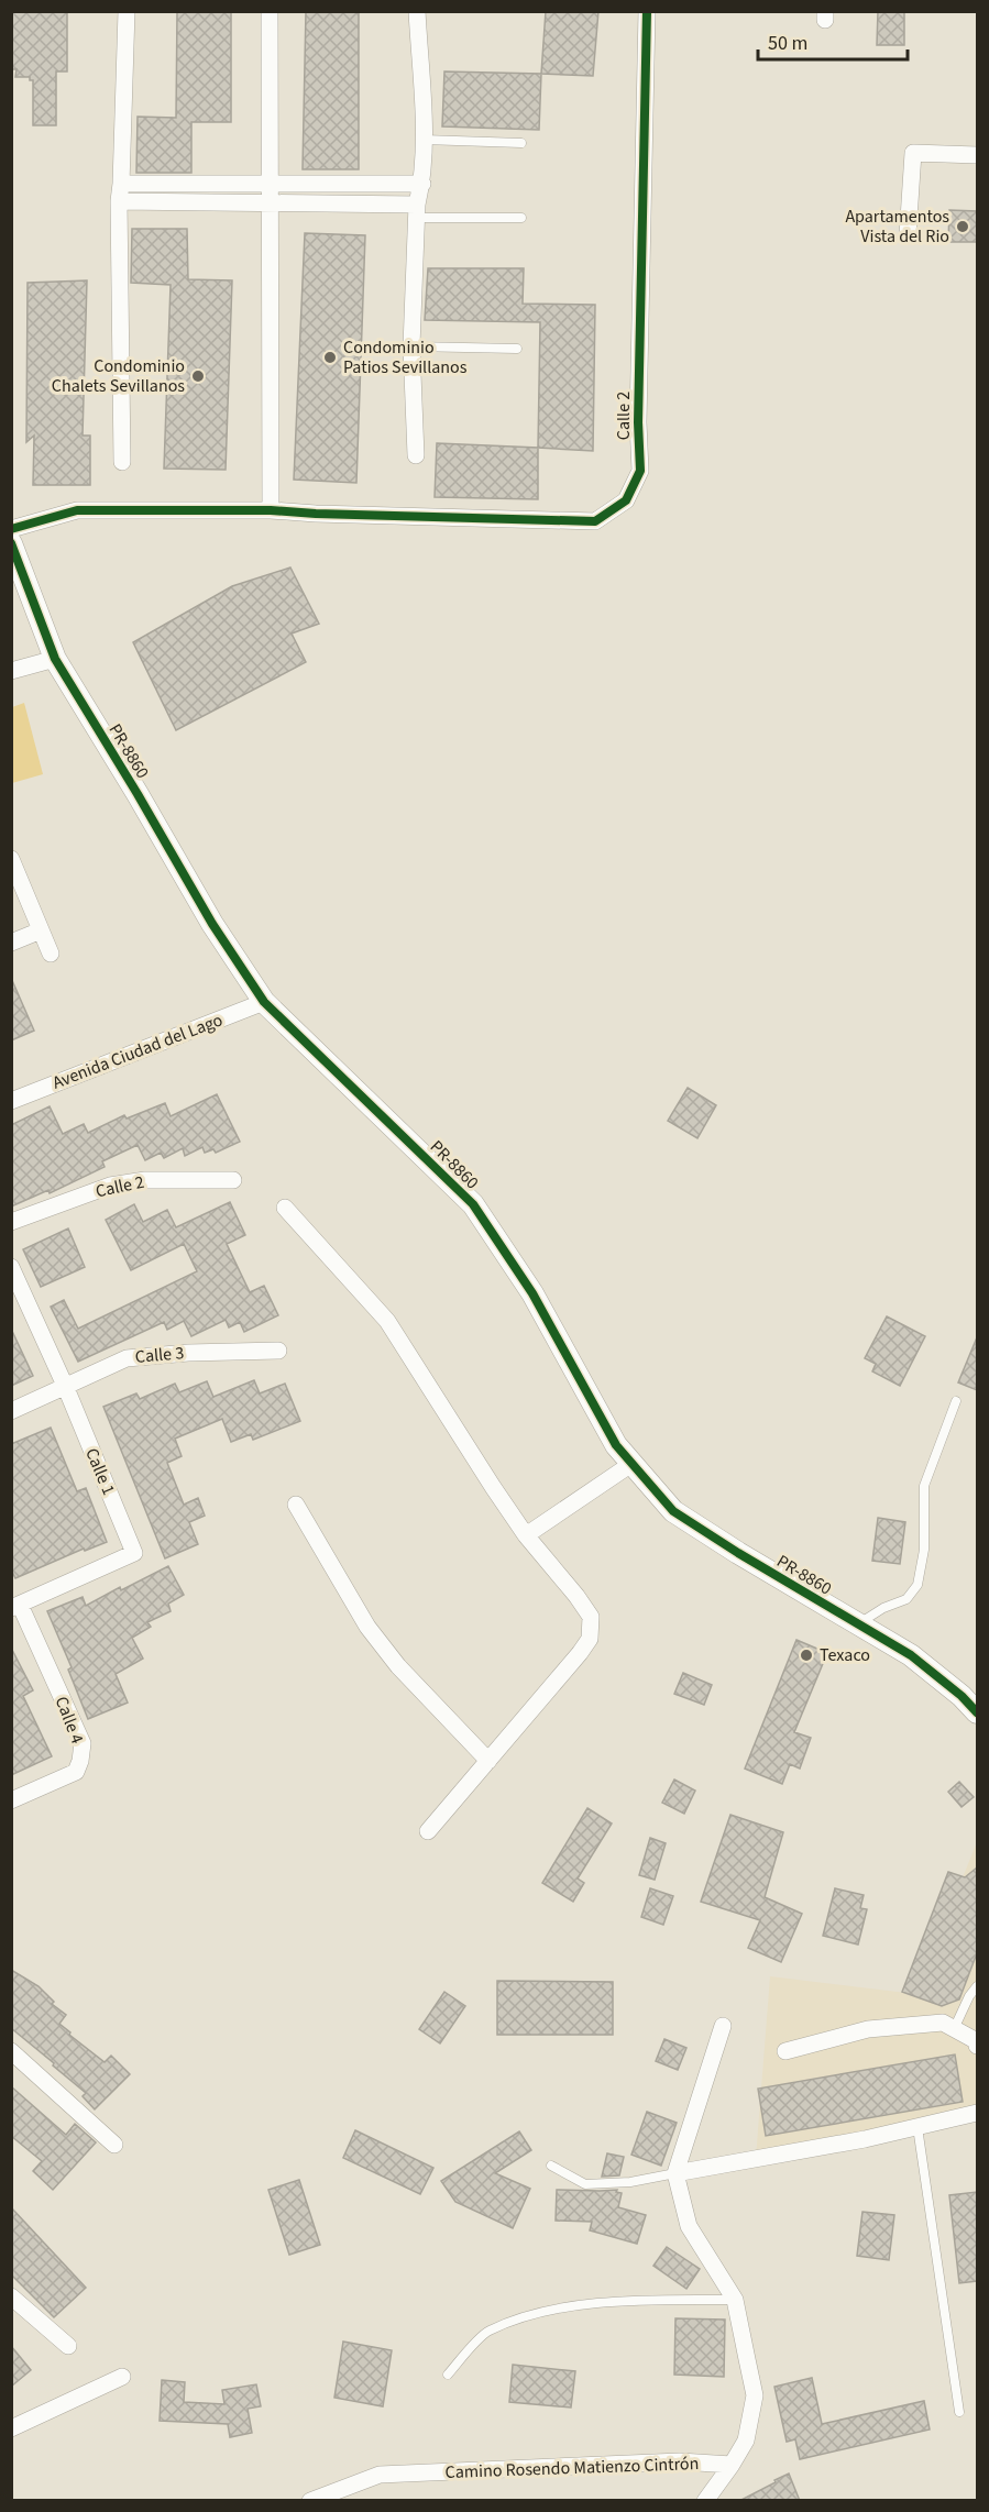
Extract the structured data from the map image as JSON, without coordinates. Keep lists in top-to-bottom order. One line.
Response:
{"streets":{"street":["Calle 2","PR-8860","Avenida Ciudad del Lago","Calle 3","Calle 1","Calle 4","Camino Rosendo Matienzo Cintrón"]},"crossings":[["PR-8860","Avenida Ciudad del Lago"],["Calle 3","Calle 1"],["Calle 1","Calle 4"]],"places":["Apartamentos Vista del Rio","Condominio Patios Sevillanos","Condominio Chalets Sevillanos","Texaco"],"scale_bar":"50 m"}
